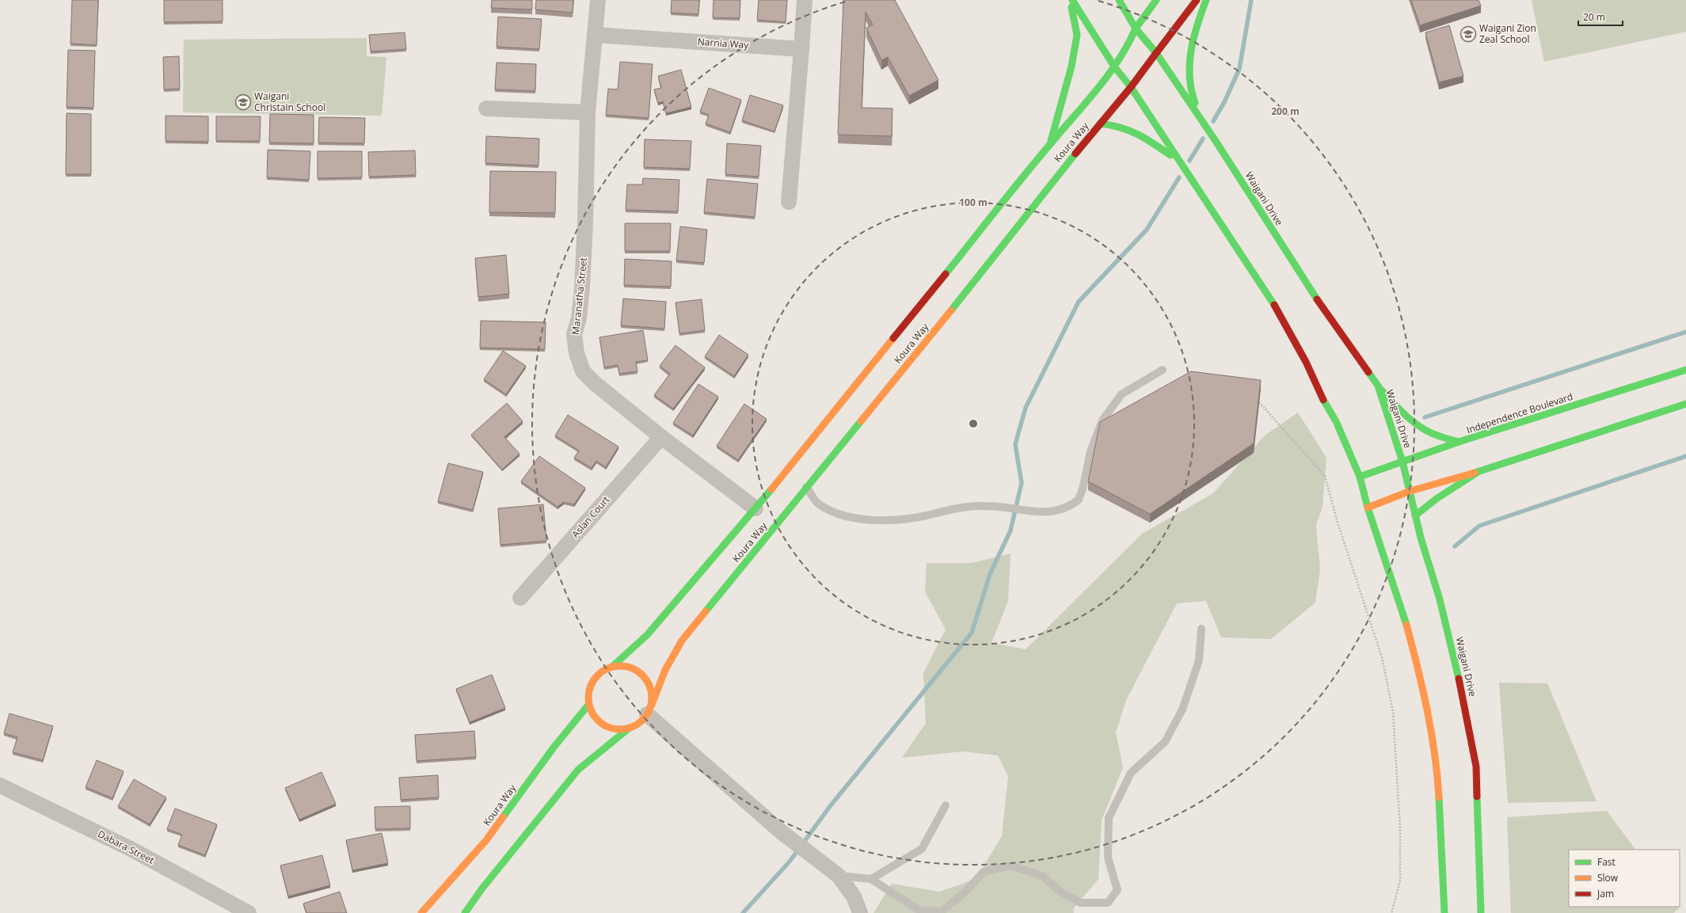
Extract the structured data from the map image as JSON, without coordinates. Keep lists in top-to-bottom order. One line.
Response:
{"streets":{"main road":["Koura Way","Waigani Drive","Independence Boulevard"],"street":["Narnia Way","Maranatha Street","Aslan Court","Dabara Street"]},"crossings":[["Narnia Way","Maranatha Street"],["Koura Way","Waigani Drive"],["Koura Way","Maranatha Street"],["Waigani Drive","Independence Boulevard"],["Maranatha Street","Aslan Court"]],"places":{"school or university":["Waigani Zion Zeal School","Waigani Christain School"]},"legend":["Fast","Slow","Jam"],"scale_bar":"20 m","rings":["200 m","100 m"]}
